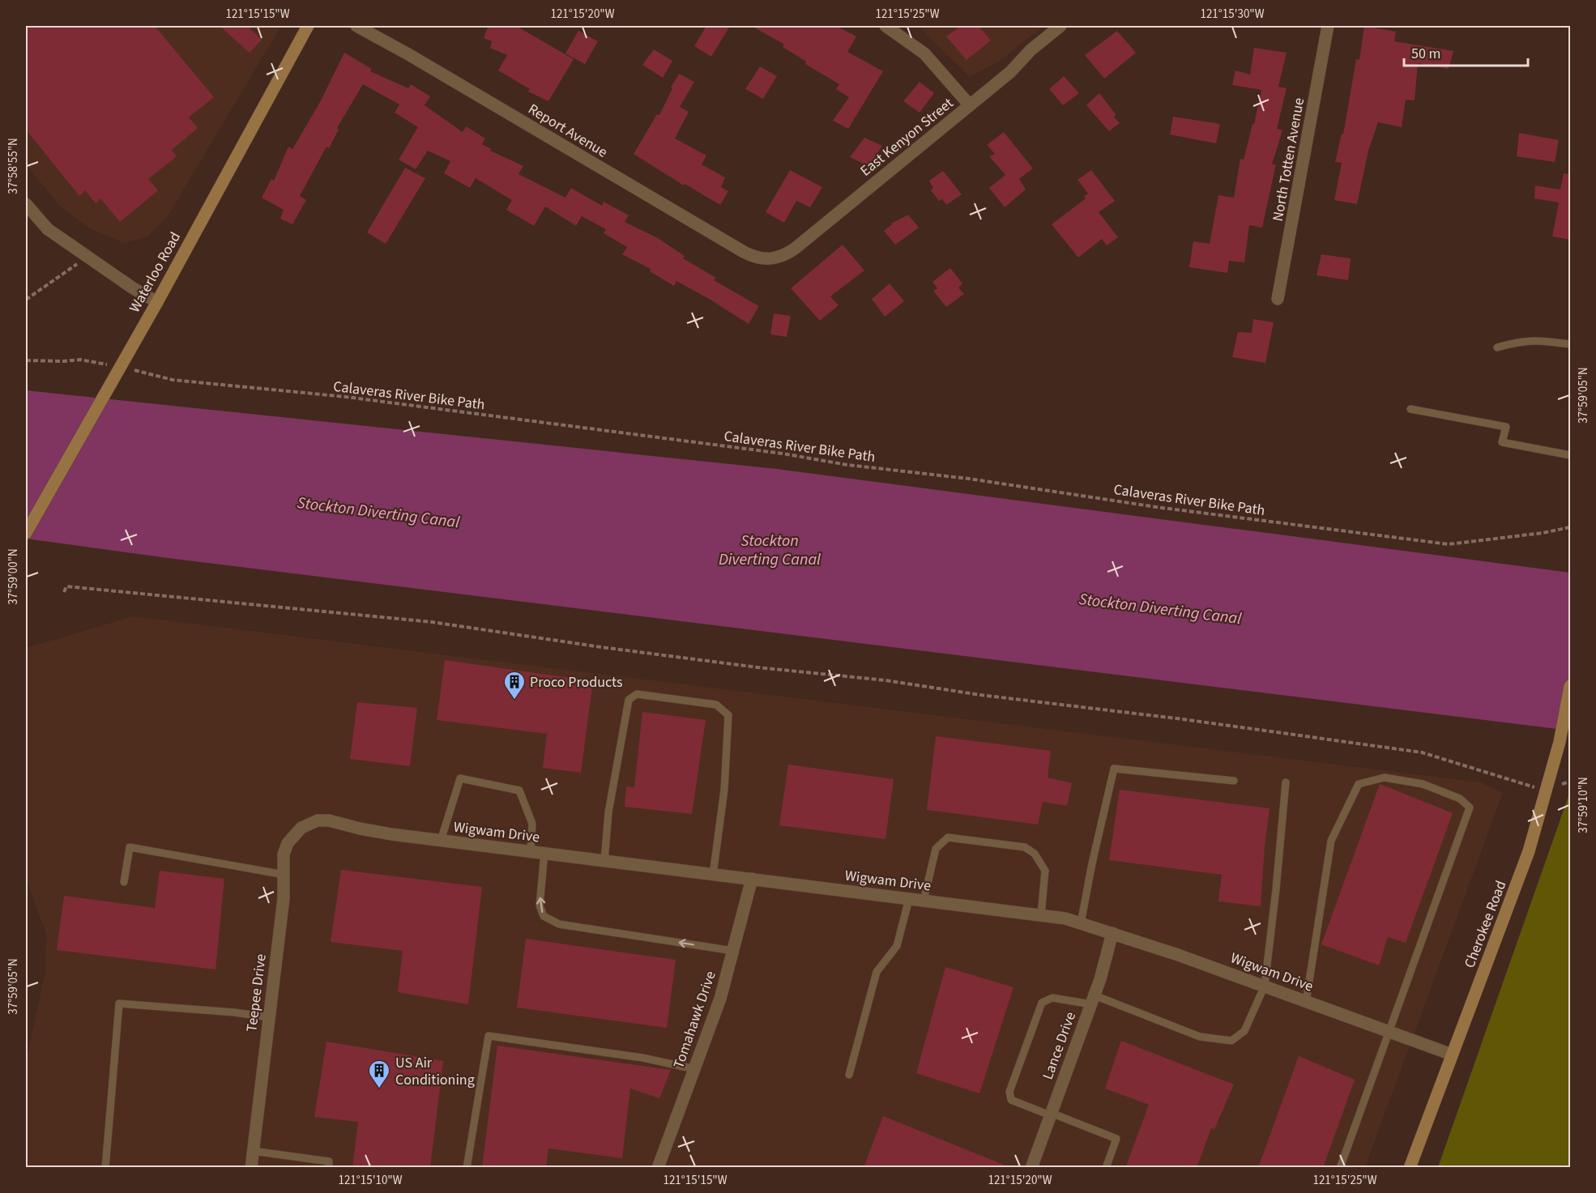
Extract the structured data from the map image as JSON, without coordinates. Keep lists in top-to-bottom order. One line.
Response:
{"streets":{"main road":["Waterloo Road","Cherokee Road"],"street":["Report Avenue","East Kenyon Street","North Totten Avenue","Wigwam Drive","Teepee Drive","Tomahawk Drive","Lance Drive"],"path":["Calaveras River Bike Path"]},"crossings":[["Report Avenue","East Kenyon Street"],["Waterloo Road","Calaveras River Bike Path"],["Wigwam Drive","Cherokee Road"],["Wigwam Drive","Teepee Drive"],["Wigwam Drive","Tomahawk Drive"],["Wigwam Drive","Lance Drive"]],"water":["Stockton Diverting Canal"],"places":{"building":["Proco Products","US Air Conditioning"]},"scale_bar":"50 m","coordinates":["121°15'15\"W","121°15'20\"W","121°15'25\"W","121°15'30\"W","37°58'55\"N","37°59'05\"N","37°59'00\"N","37°59'10\"N","121°15'10\"W"]}
